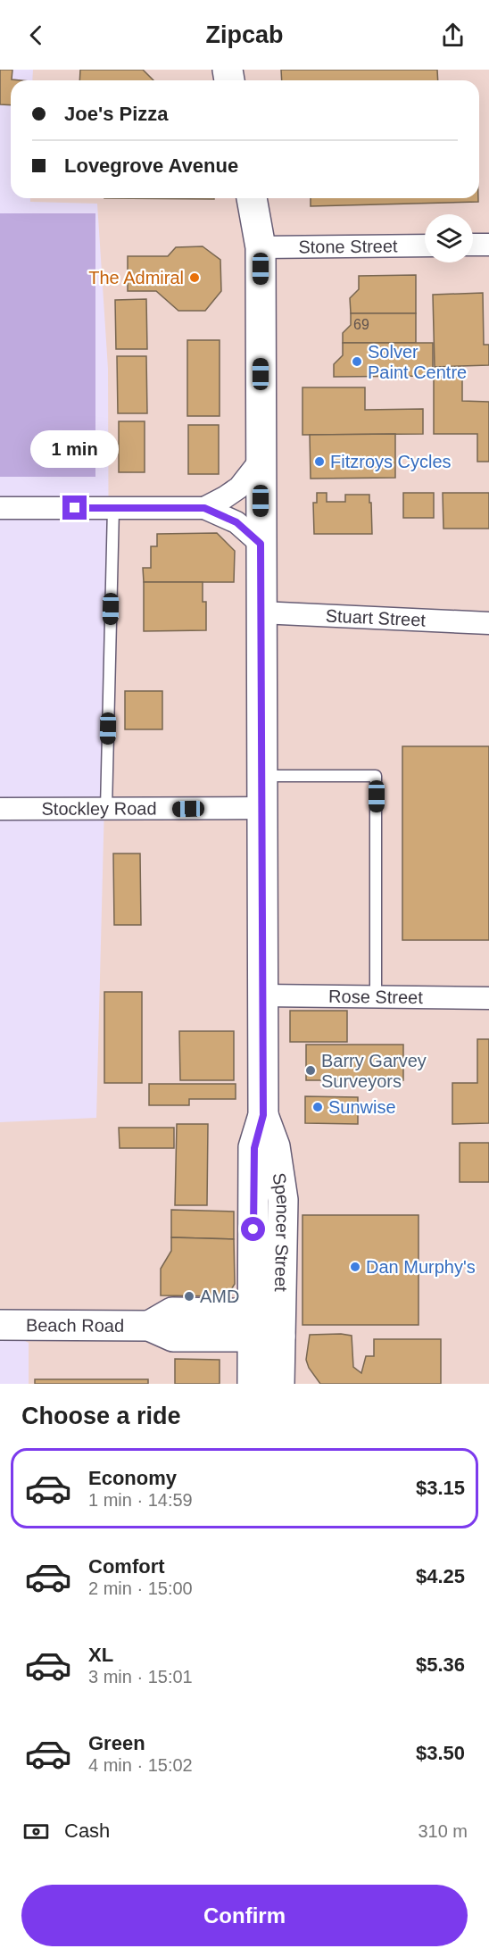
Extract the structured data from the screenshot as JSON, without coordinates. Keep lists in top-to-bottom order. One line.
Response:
{"streets":{"main road":["Spencer Street","Beach Road"],"street":["Stone Street","Stuart Street","Stockley Road","Rose Street"]},"crossings":[["Stone Street","Spencer Street"],["Stuart Street","Spencer Street"],["Stockley Road","Spencer Street"],["Rose Street","Spencer Street"],["Spencer Street","Beach Road"]],"places":["The Admiral","Solver Paint Centre","Fitzroys Cycles","Barry Garvey Surveyors","Sunwise","Dan Murphy's","AMD"],"house_numbers":["69"],"page":{"header":"Zipcab","banner":["Joe's Pizza","Lovegrove Avenue"],"bubble":"1 min","heading":"Choose a ride","list":[{"name":"Economy","note":"1 min · 14:59","value":"$3.15"},{"name":"Comfort","note":"2 min · 15:00","value":"$4.25"},{"name":"XL","note":"3 min · 15:01","value":"$5.36"},{"name":"Green","note":"4 min · 15:02","value":"$3.50"}],"pay":["Cash","310 m"],"buttons":"Confirm"}}
